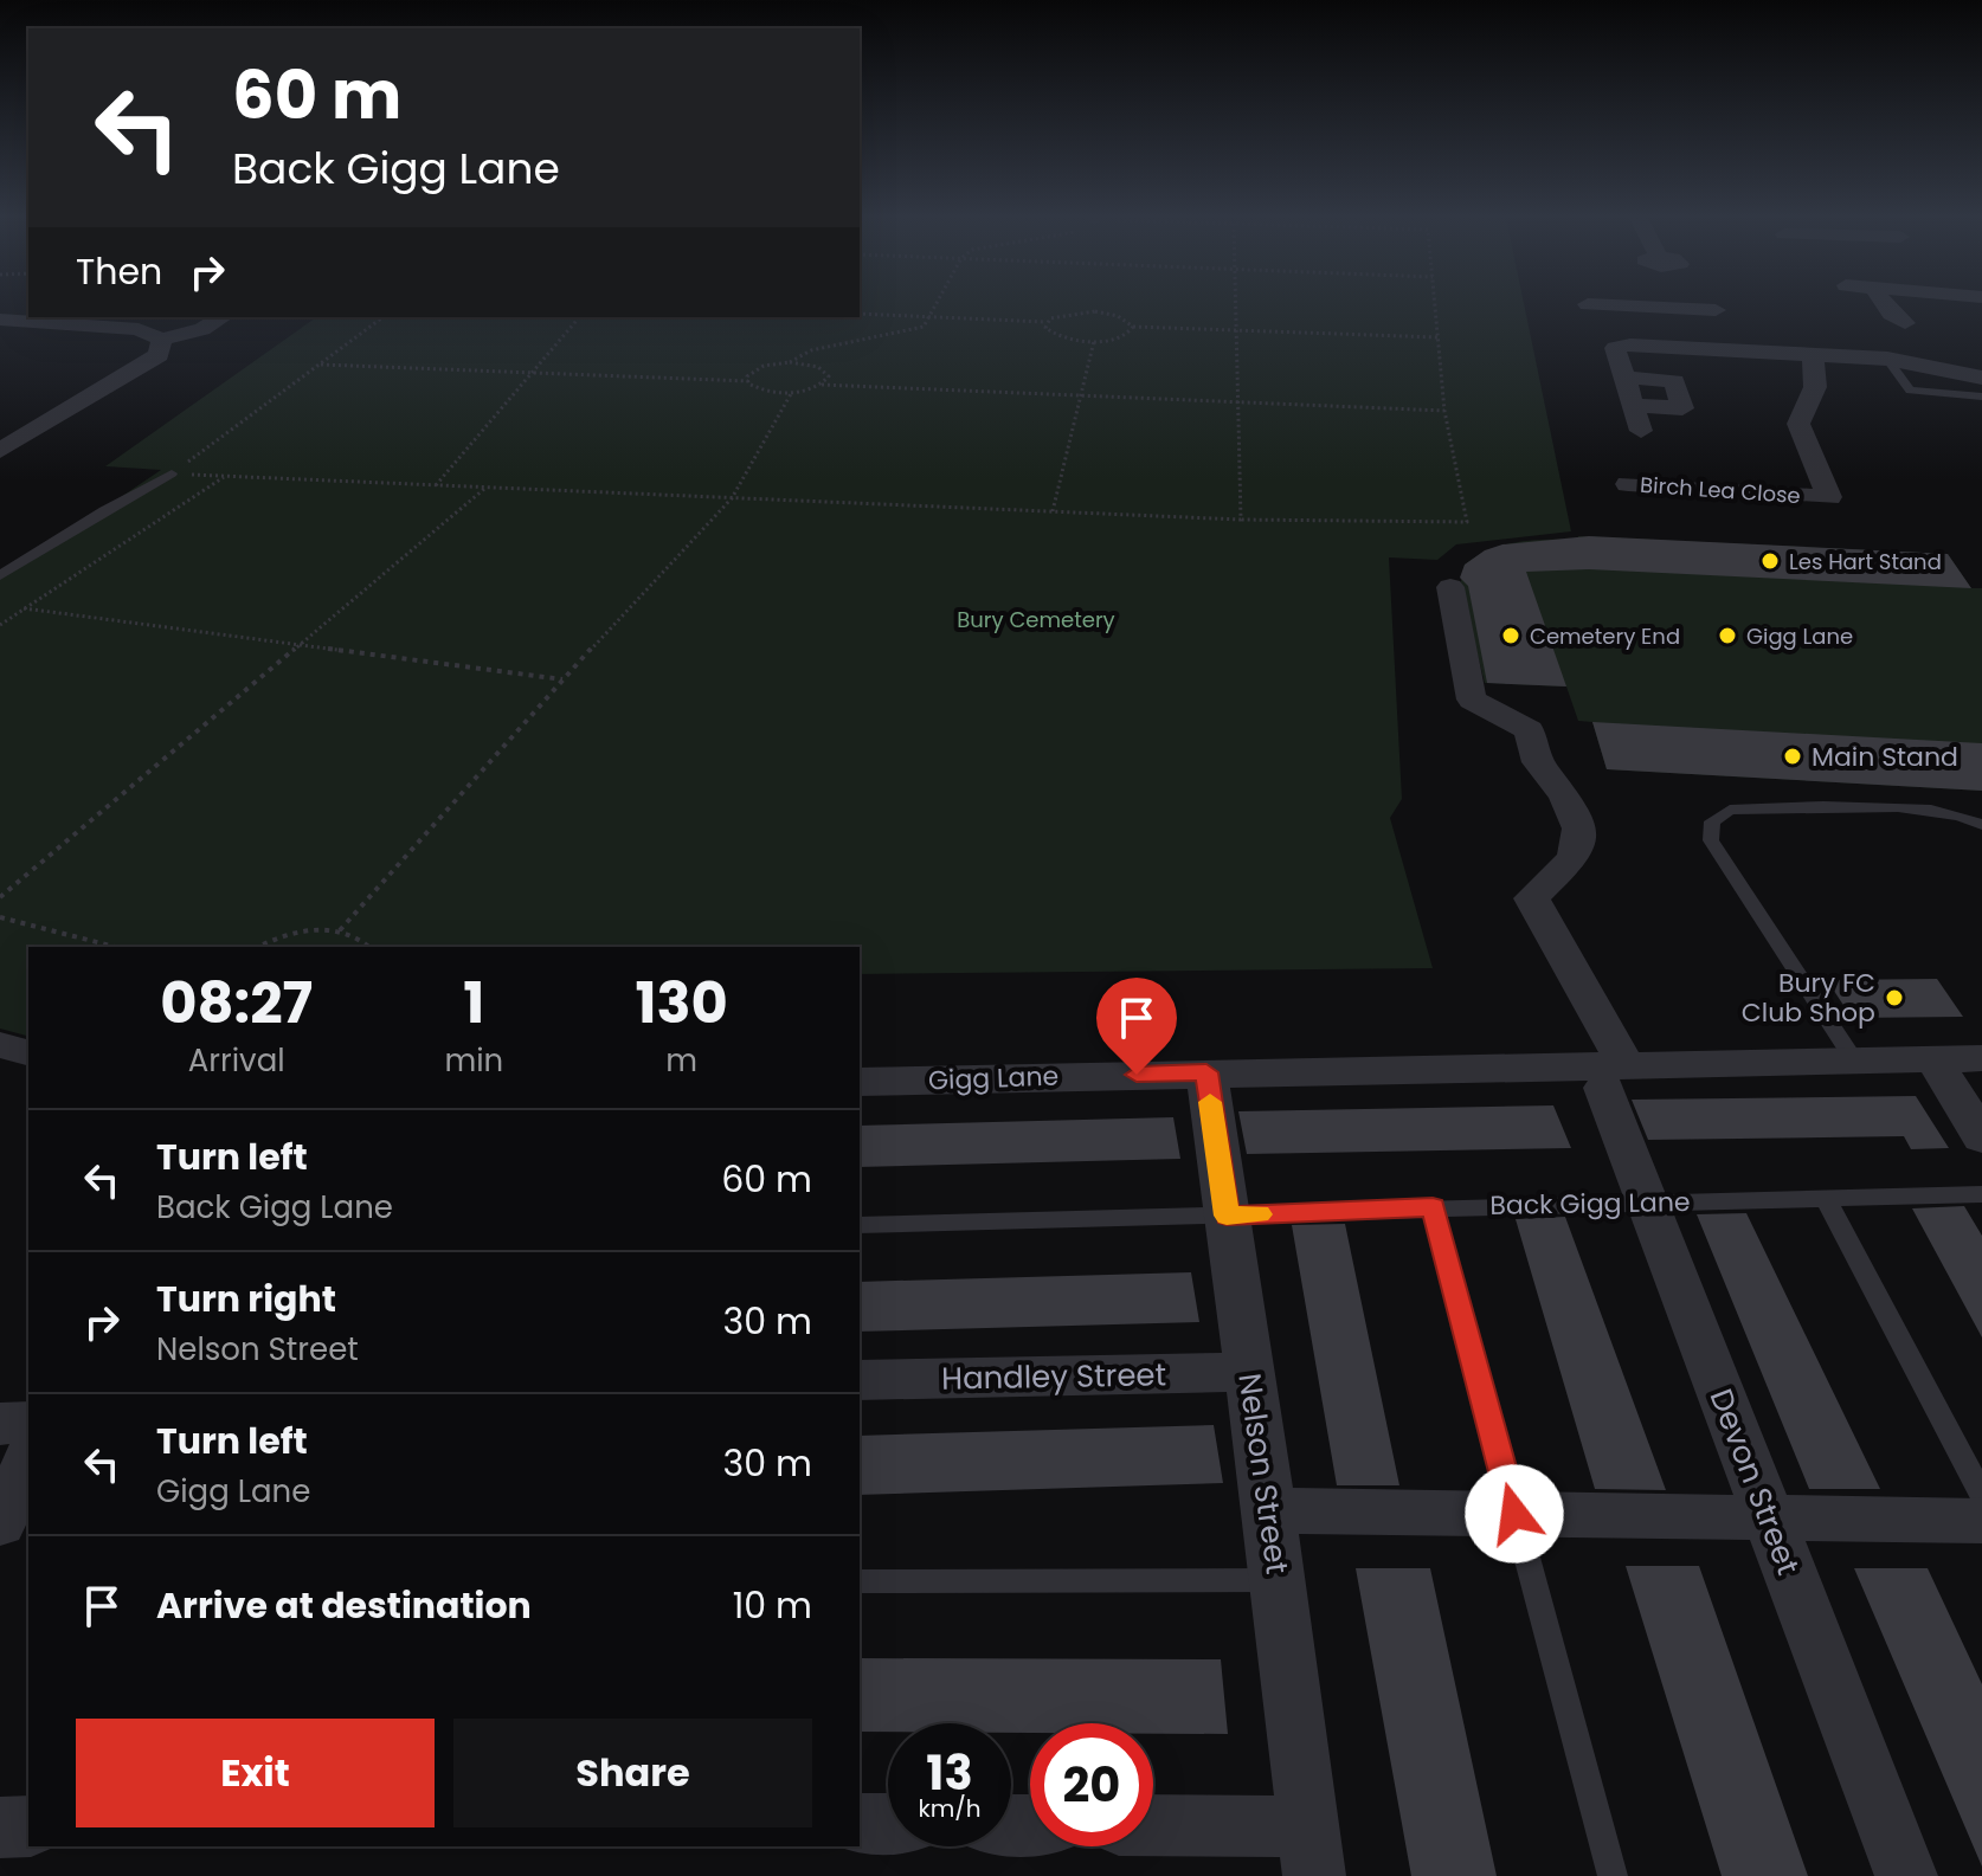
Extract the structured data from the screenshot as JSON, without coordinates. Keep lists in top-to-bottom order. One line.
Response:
{"streets":{"street":["Birch Lea Close","Gigg Lane","Handley Street","Nelson Street","Devon Street"],"lane":["Back Gigg Lane"]},"crossings":[["Gigg Lane","Nelson Street"],["Gigg Lane","Devon Street"],["Back Gigg Lane","Nelson Street"],["Back Gigg Lane","Devon Street"],["Handley Street","Nelson Street"]],"parks":["Bury Cemetery"],"places":["Les Hart Stand","Cemetery End","Gigg Lane","Main Stand","Bury FC Club Shop"],"page":{"turn":["60 m","Back Gigg Lane"],"then":"Then","eta":["08:27","Arrival","1","min","130","m"],"list":[{"name":"Turn left","note":"Back Gigg Lane","value":"60 m"},{"name":"Turn right","note":"Nelson Street","value":"30 m"},{"name":"Turn left","note":"Gigg Lane","value":"30 m"},{"name":"Arrive at destination","value":"10 m"}],"buttons":["Exit","Share"],"speed":"13 km/h","limit":"20"}}
